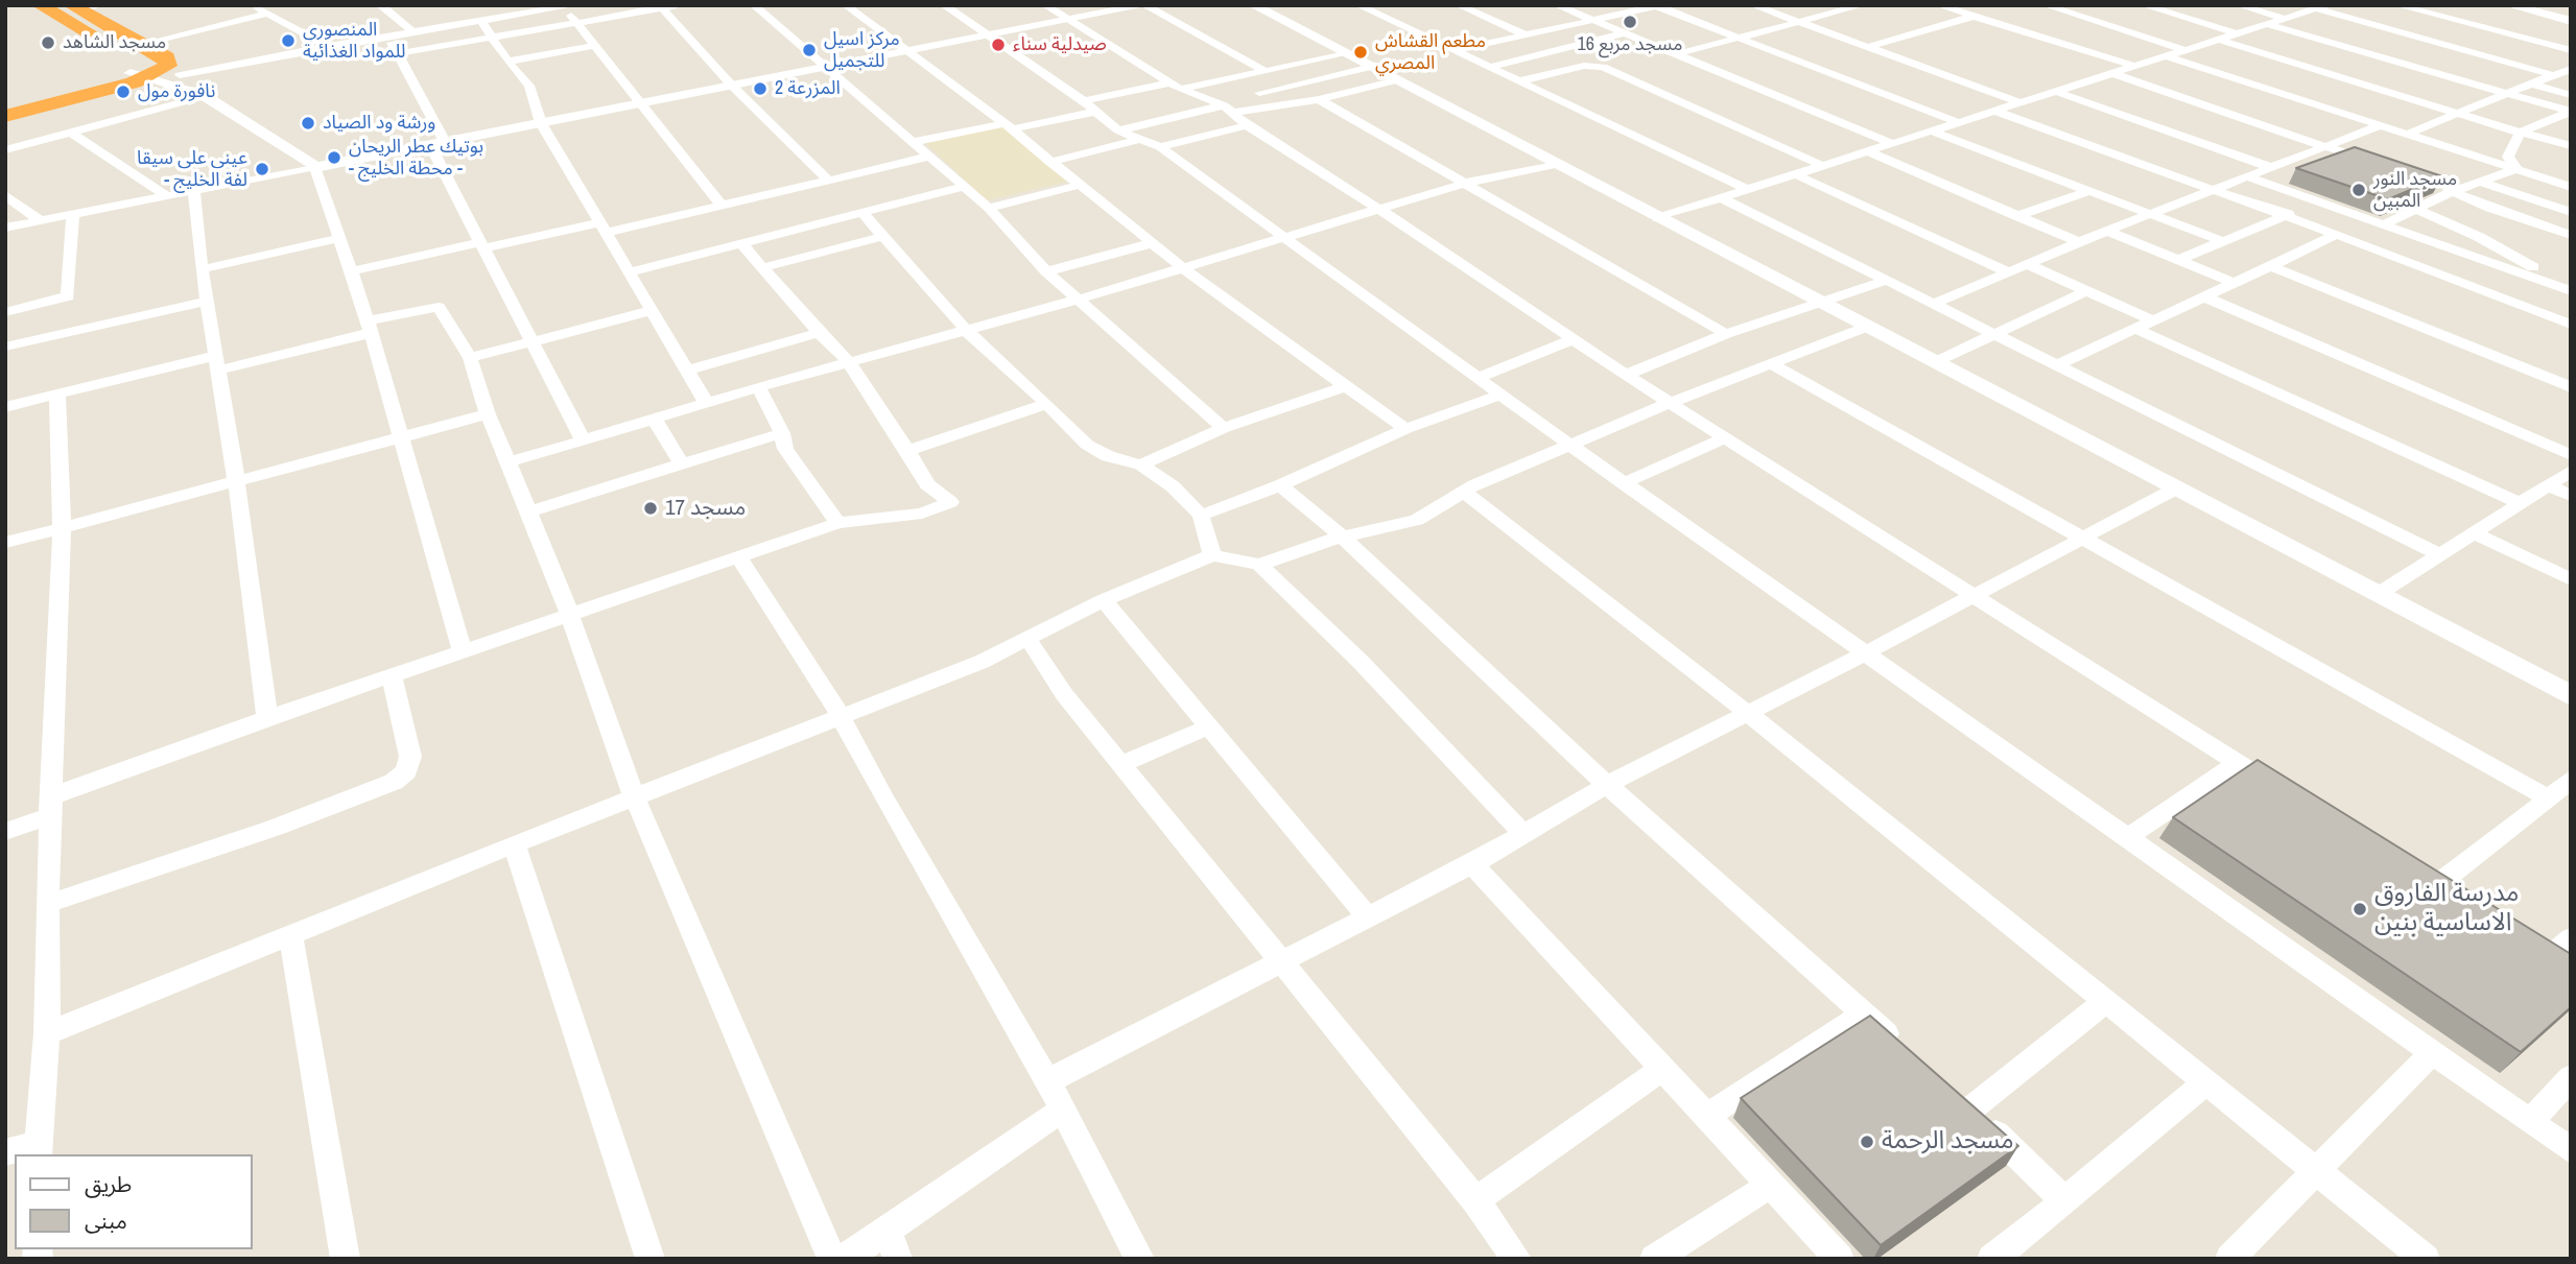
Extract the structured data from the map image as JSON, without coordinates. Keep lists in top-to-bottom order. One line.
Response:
{"places":["مسجد مربع 16","المنصوري للمواد الغذائية","مسجد الشاهد","صيدلية سناء","مركز اسيل للتجميل","مطعم القشاش المصري","المزرعة 2","نافورة مول","ورشة ود الصياد","بوتيك عطر الريحان - محطة الخليج -","عيني على سيقا - لفة الخليج","مسجد النور المبين","مسجد 17","مدرسة الفاروق الاساسية بنين","مسجد الرحمة"],"legend":["طريق","مبنى"]}
